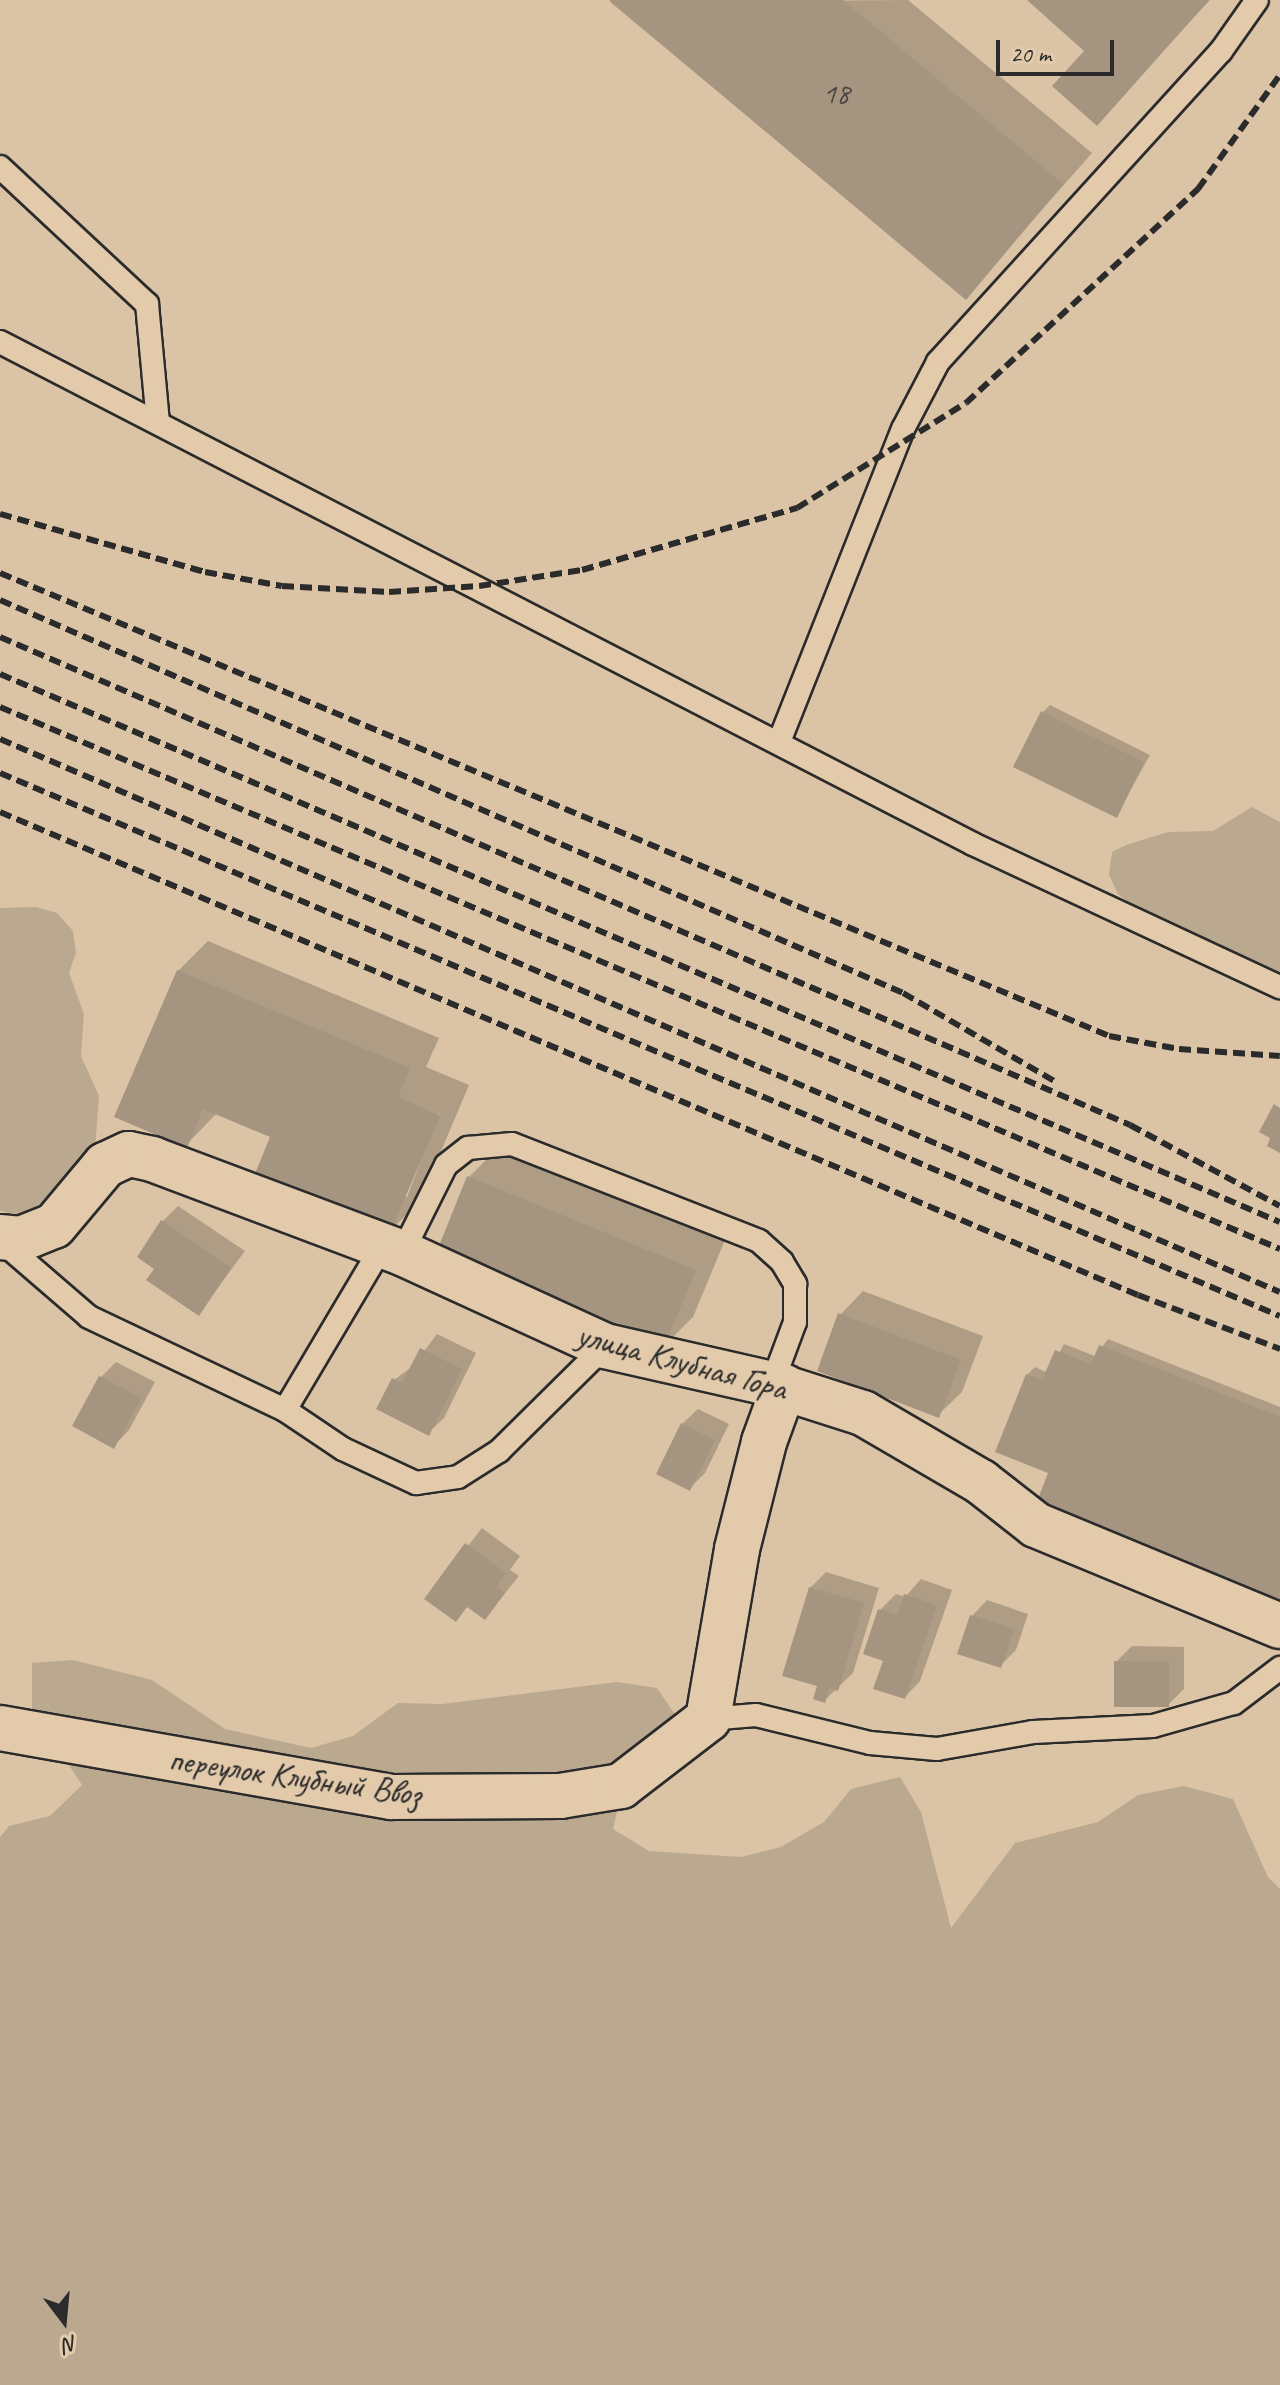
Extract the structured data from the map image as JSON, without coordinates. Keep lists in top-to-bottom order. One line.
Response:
{"streets":{"street":["улица Клубная Гора","переулок Клубный Ввоз"]},"house_numbers":["18"],"scale_bar":"20 m","north":"bottom"}
